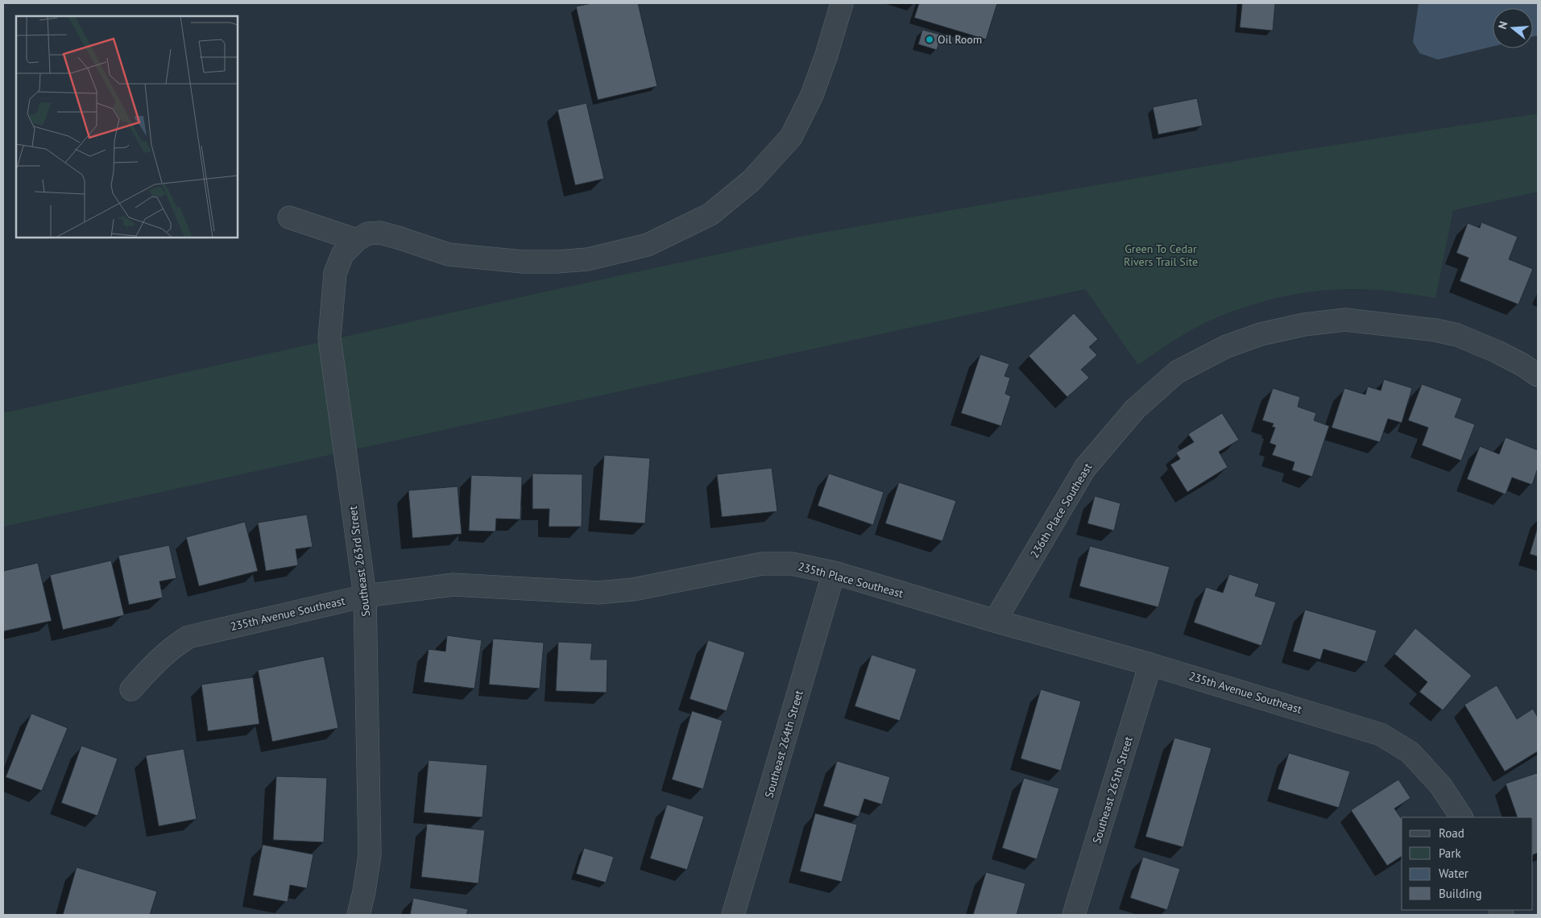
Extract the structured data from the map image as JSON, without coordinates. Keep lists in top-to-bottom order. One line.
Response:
{"streets":{"street":["236th Place Southeast","Southeast 263rd Street","235th Place Southeast","235th Avenue Southeast","Southeast 264th Street","Southeast 265th Street"]},"crossings":[["236th Place Southeast","235th Place Southeast"],["236th Place Southeast","235th Avenue Southeast"],["Southeast 263rd Street","235th Avenue Southeast"],["235th Place Southeast","235th Avenue Southeast"],["235th Place Southeast","Southeast 264th Street"],["235th Avenue Southeast","Southeast 265th Street"]],"parks":["Green To Cedar Rivers Trail Site"],"places":["Oil Room"],"legend":["Road","Park","Water","Building"],"north":"left"}
